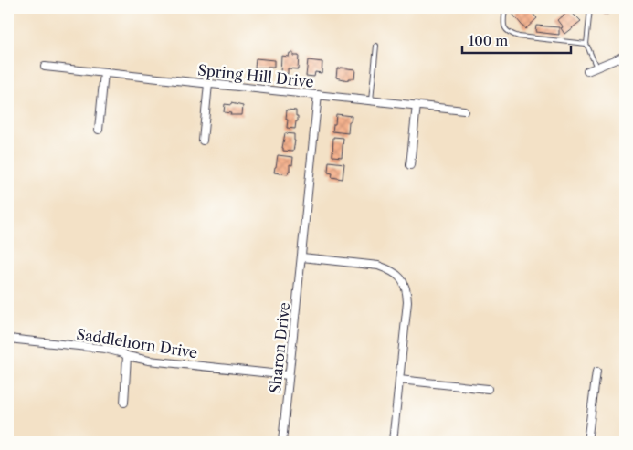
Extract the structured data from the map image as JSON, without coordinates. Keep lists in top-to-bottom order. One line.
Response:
{"streets":{"street":["Spring Hill Drive","Saddlehorn Drive","Sharon Drive"]},"crossings":[["Spring Hill Drive","Sharon Drive"],["Saddlehorn Drive","Sharon Drive"]],"scale_bar":"100 m"}
